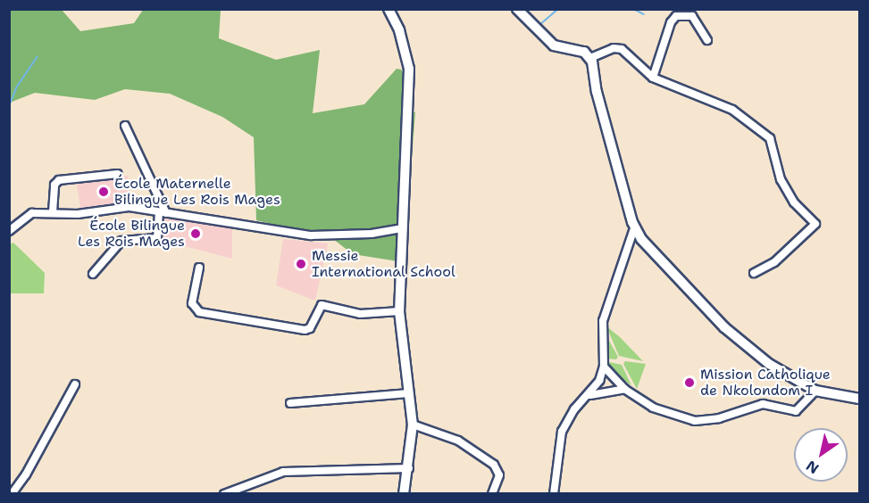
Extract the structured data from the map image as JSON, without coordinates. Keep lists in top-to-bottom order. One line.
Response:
{"places":["École Maternelle Bilingue Les Rois Mages","École Bilingue Les Rois Mages","Messie International School","Mission Catholique de Nkolondom I"],"north":"bottom left"}
